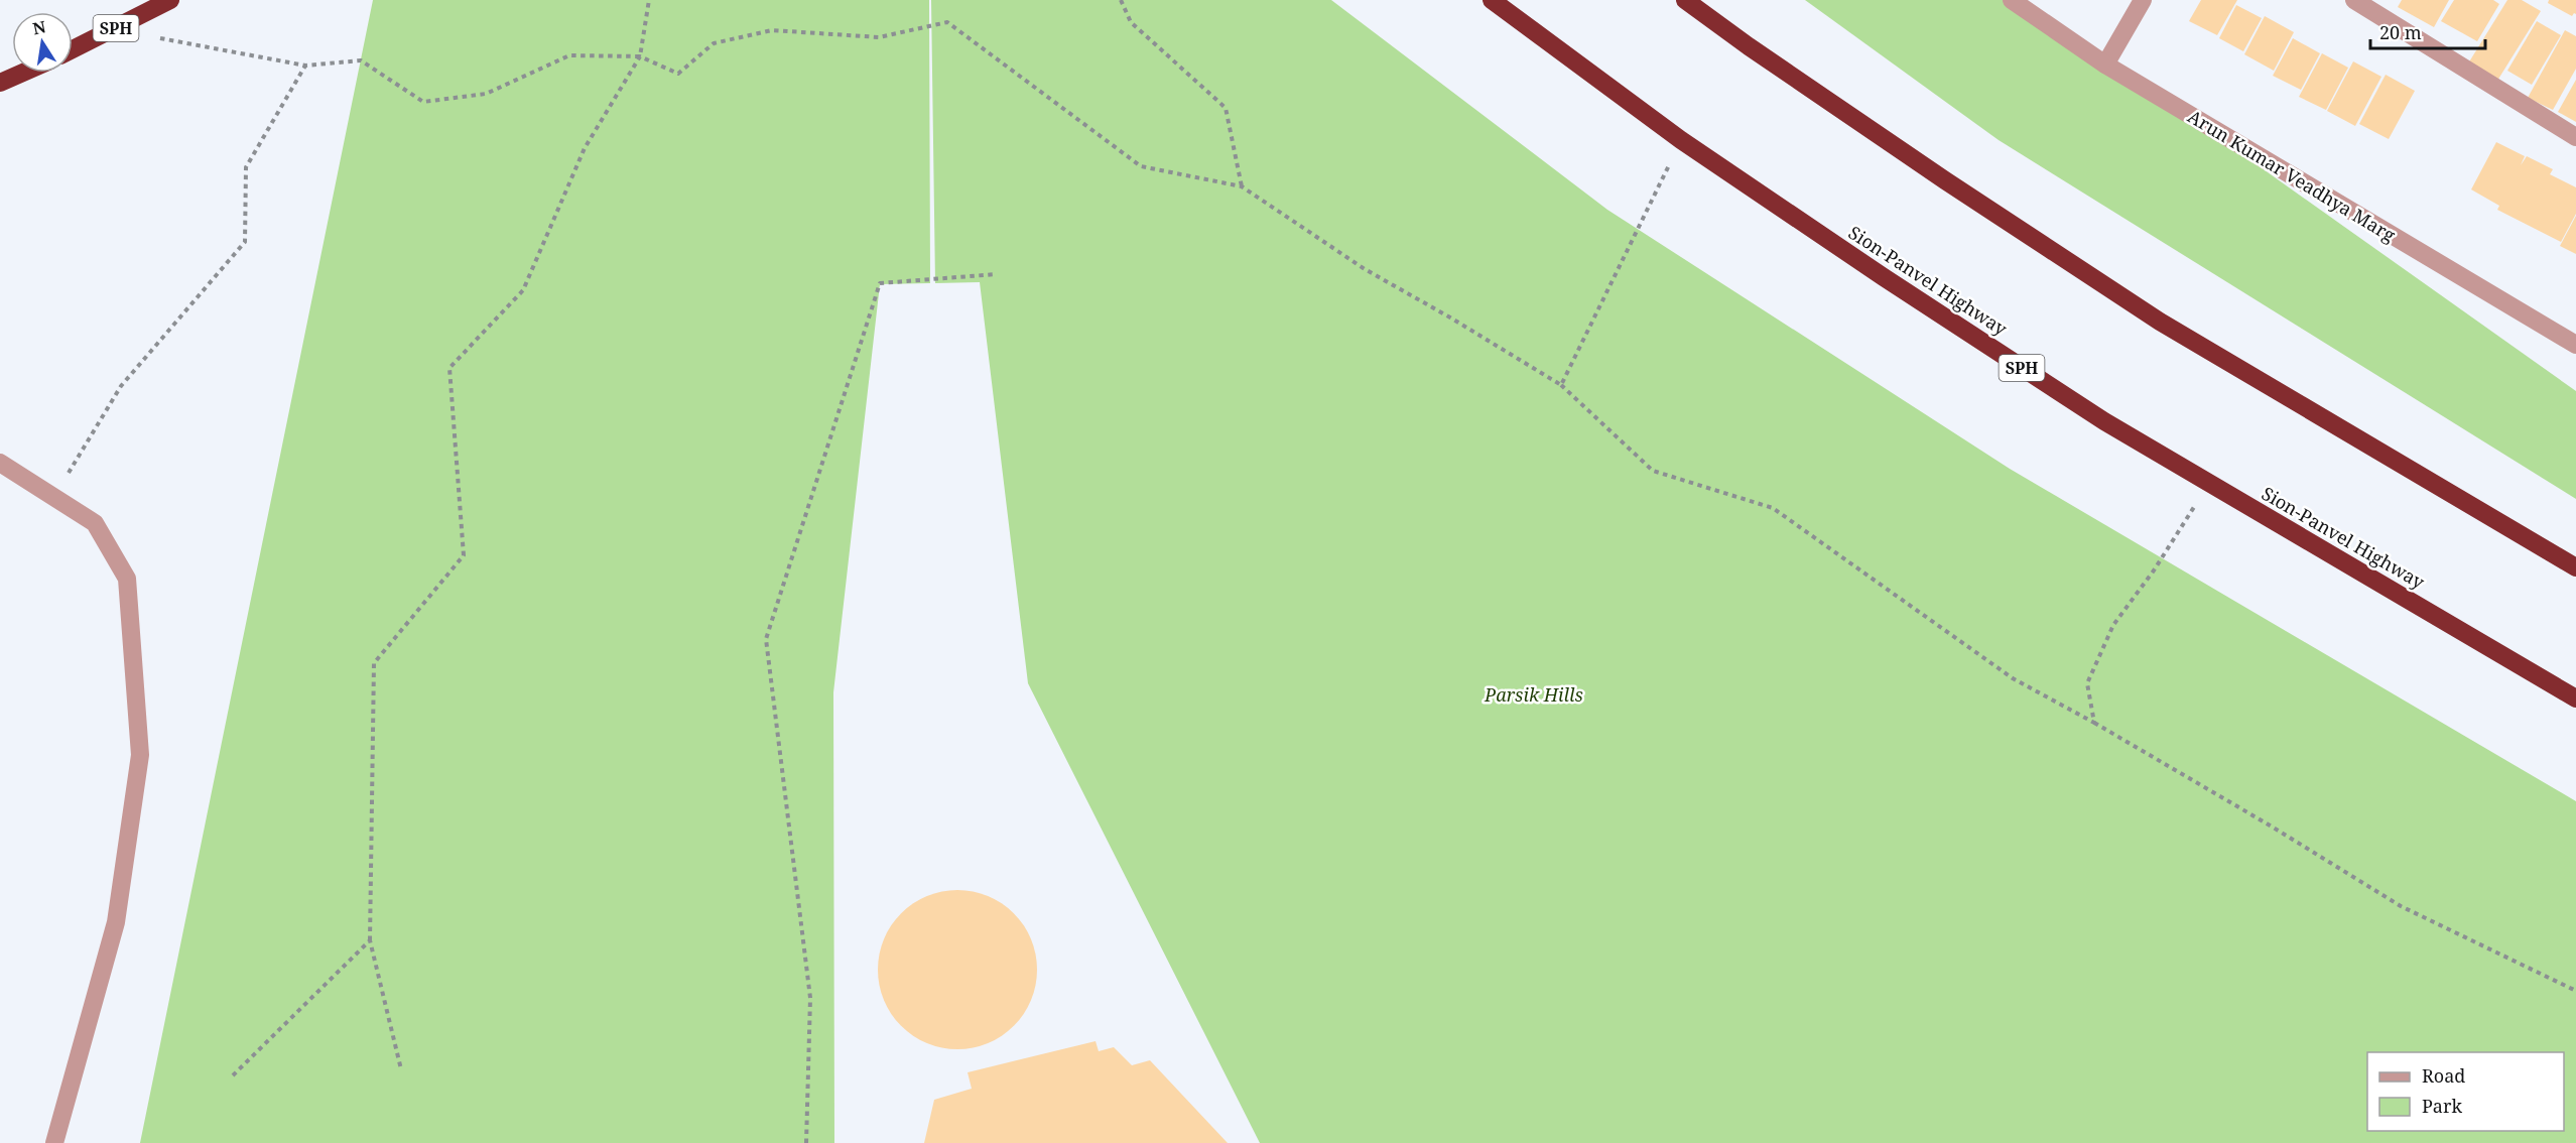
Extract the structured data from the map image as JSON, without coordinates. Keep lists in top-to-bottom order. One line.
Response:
{"streets":{"highway":["SPH","Sion-Panvel Highway"],"street":["Arun Kumar Veadhya Marg"]},"parks":["Parsik Hills"],"legend":["Road","Park"],"scale_bar":"20 m","north":"top"}
